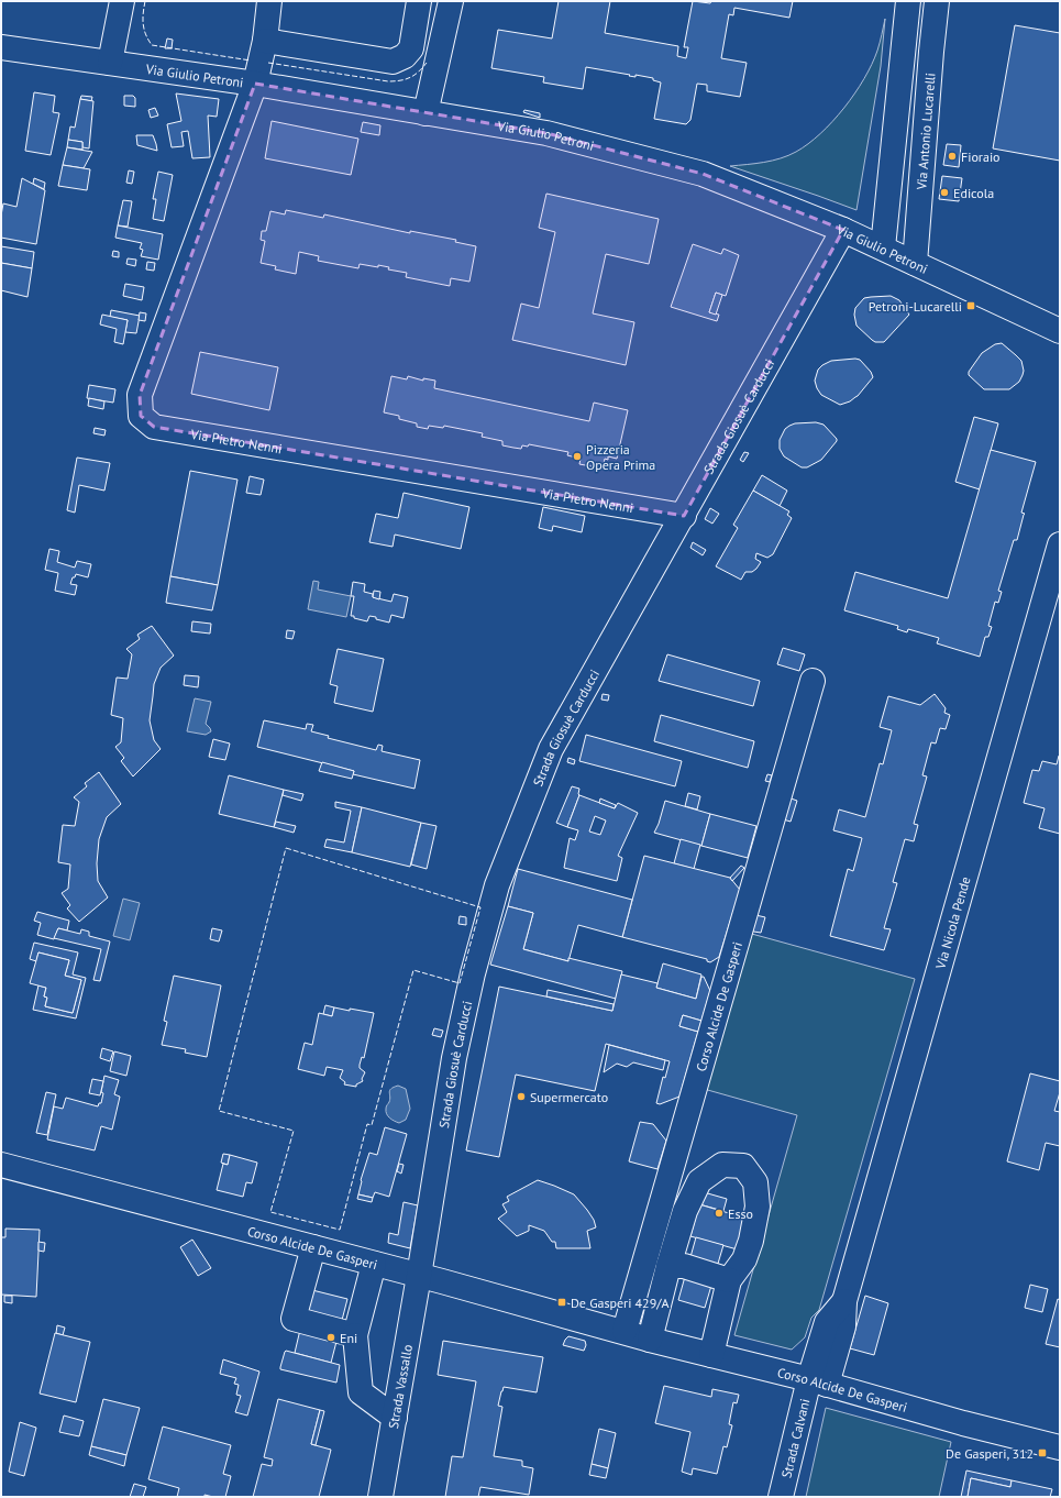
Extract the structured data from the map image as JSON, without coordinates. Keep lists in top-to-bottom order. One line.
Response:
{"streets":{"street":["Via Giulio Petroni","Via Antonio Lucarelli","Strada Giosuè Carducci","Via Pietro Nenni","Via Nicola Pende","Corso Alcide De Gasperi","Strada Vassallo","Strada Calvani"]},"crossings":[["Via Giulio Petroni","Via Antonio Lucarelli"],["Via Giulio Petroni","Strada Giosuè Carducci"],["Via Giulio Petroni","Via Pietro Nenni"],["Strada Giosuè Carducci","Via Pietro Nenni"],["Strada Giosuè Carducci","Corso Alcide De Gasperi"],["Strada Giosuè Carducci","Strada Vassallo"],["Via Nicola Pende","Corso Alcide De Gasperi"],["Via Nicola Pende","Strada Calvani"],["Corso Alcide De Gasperi","Strada Vassallo"],["Corso Alcide De Gasperi","Strada Calvani"]],"places":{"other":["Fioraio","Edicola","Pizzeria Opera Prima","Supermercato","Esso","Eni"],"transit":["Petroni-Lucarelli","De Gasperi 429/A","De Gasperi, 312"]}}
